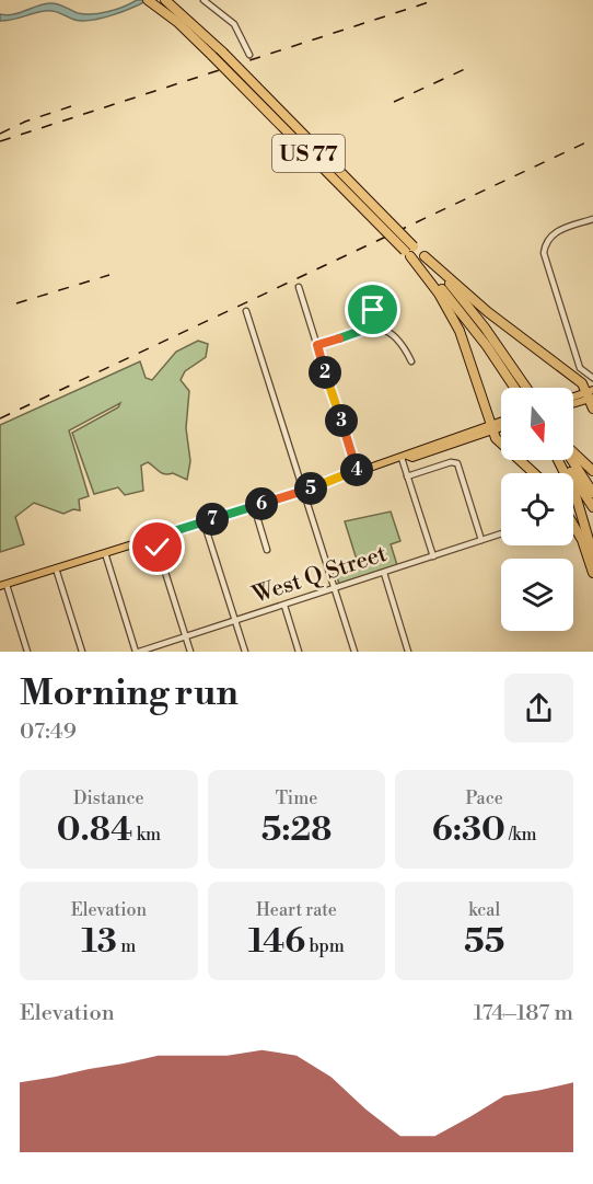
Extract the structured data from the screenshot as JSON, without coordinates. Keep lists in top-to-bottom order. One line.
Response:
{"streets":{"highway":["US 77"],"street":["West Q Street"]},"north":"bottom","page":{"pins":["2","3","4","5","6","7"],"heading":["Morning run","07:49"],"stats":[["Distance","0.84 km"],["Time","5:28"],["Pace","6:30 /km"],["Elevation","13 m"],["Heart rate","146 bpm"],["kcal","55"]],"chart":["Elevation","174–187 m"]}}
